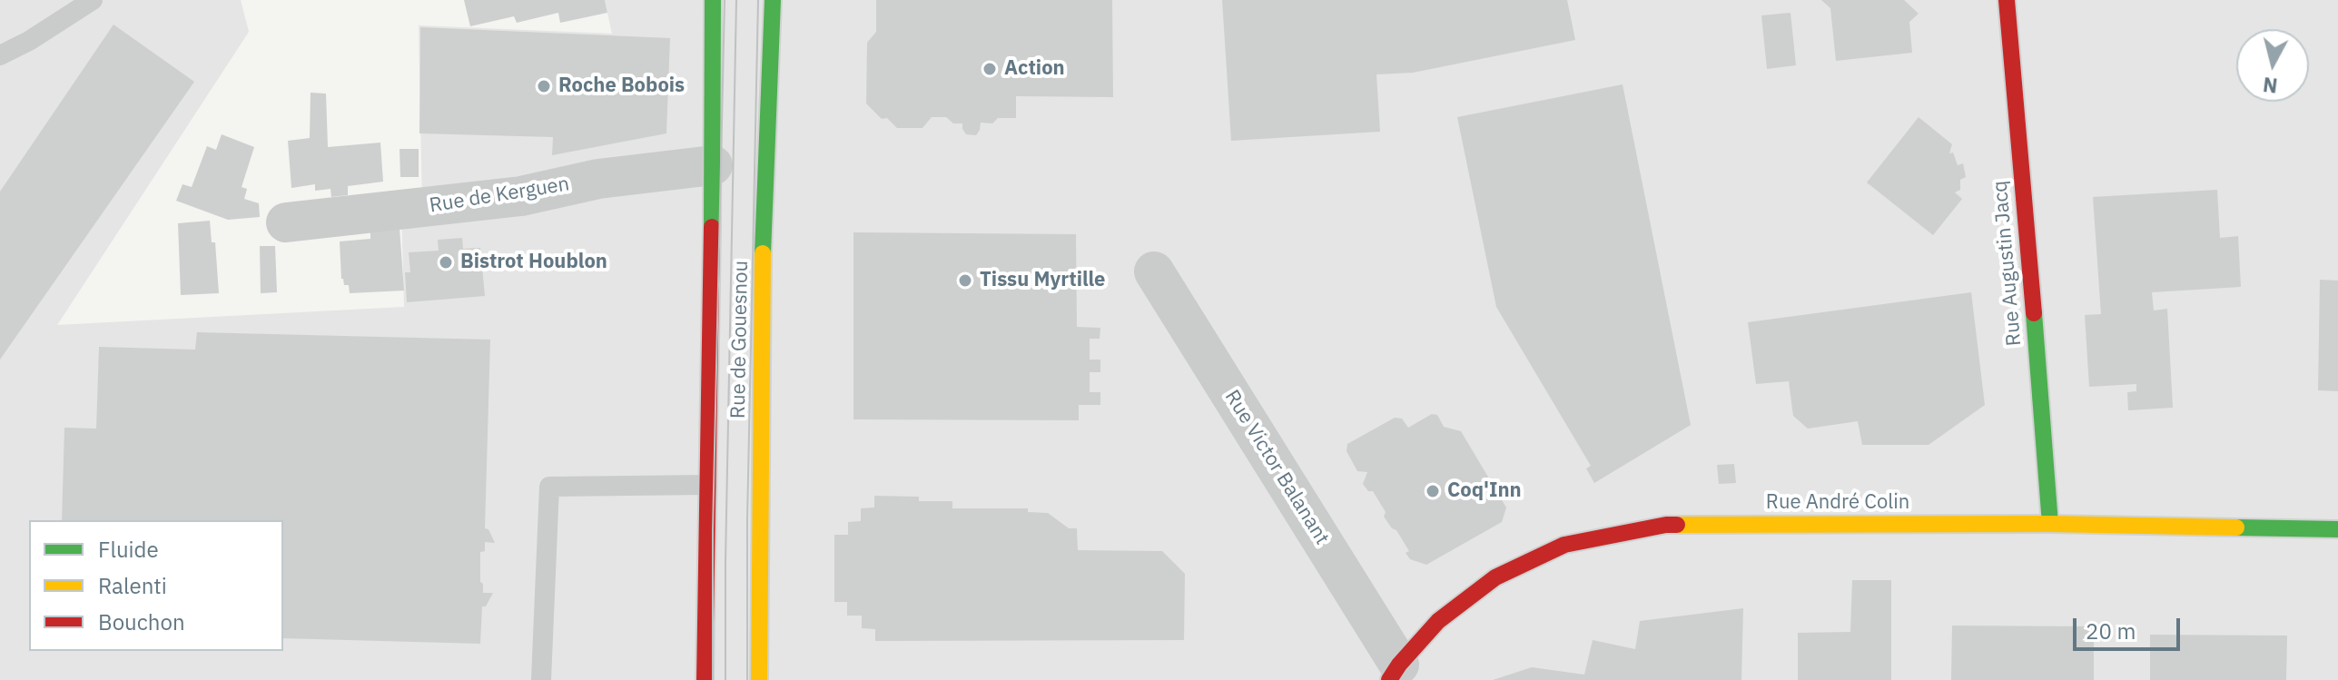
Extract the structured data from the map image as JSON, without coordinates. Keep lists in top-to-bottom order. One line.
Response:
{"streets":{"street":["Rue de Kerguen","Rue Augustin Jacq","Rue de Gouesnou","Rue Victor Balanant","Rue André Colin"]},"crossings":[["Rue de Kerguen","Rue de Gouesnou"],["Rue Augustin Jacq","Rue André Colin"],["Rue Victor Balanant","Rue André Colin"]],"places":["Action","Roche Bobois","Bistrot Houblon","Tissu Myrtille","Coq'Inn"],"legend":["Fluide","Ralenti","Bouchon"],"scale_bar":"20 m","north":"bottom"}
